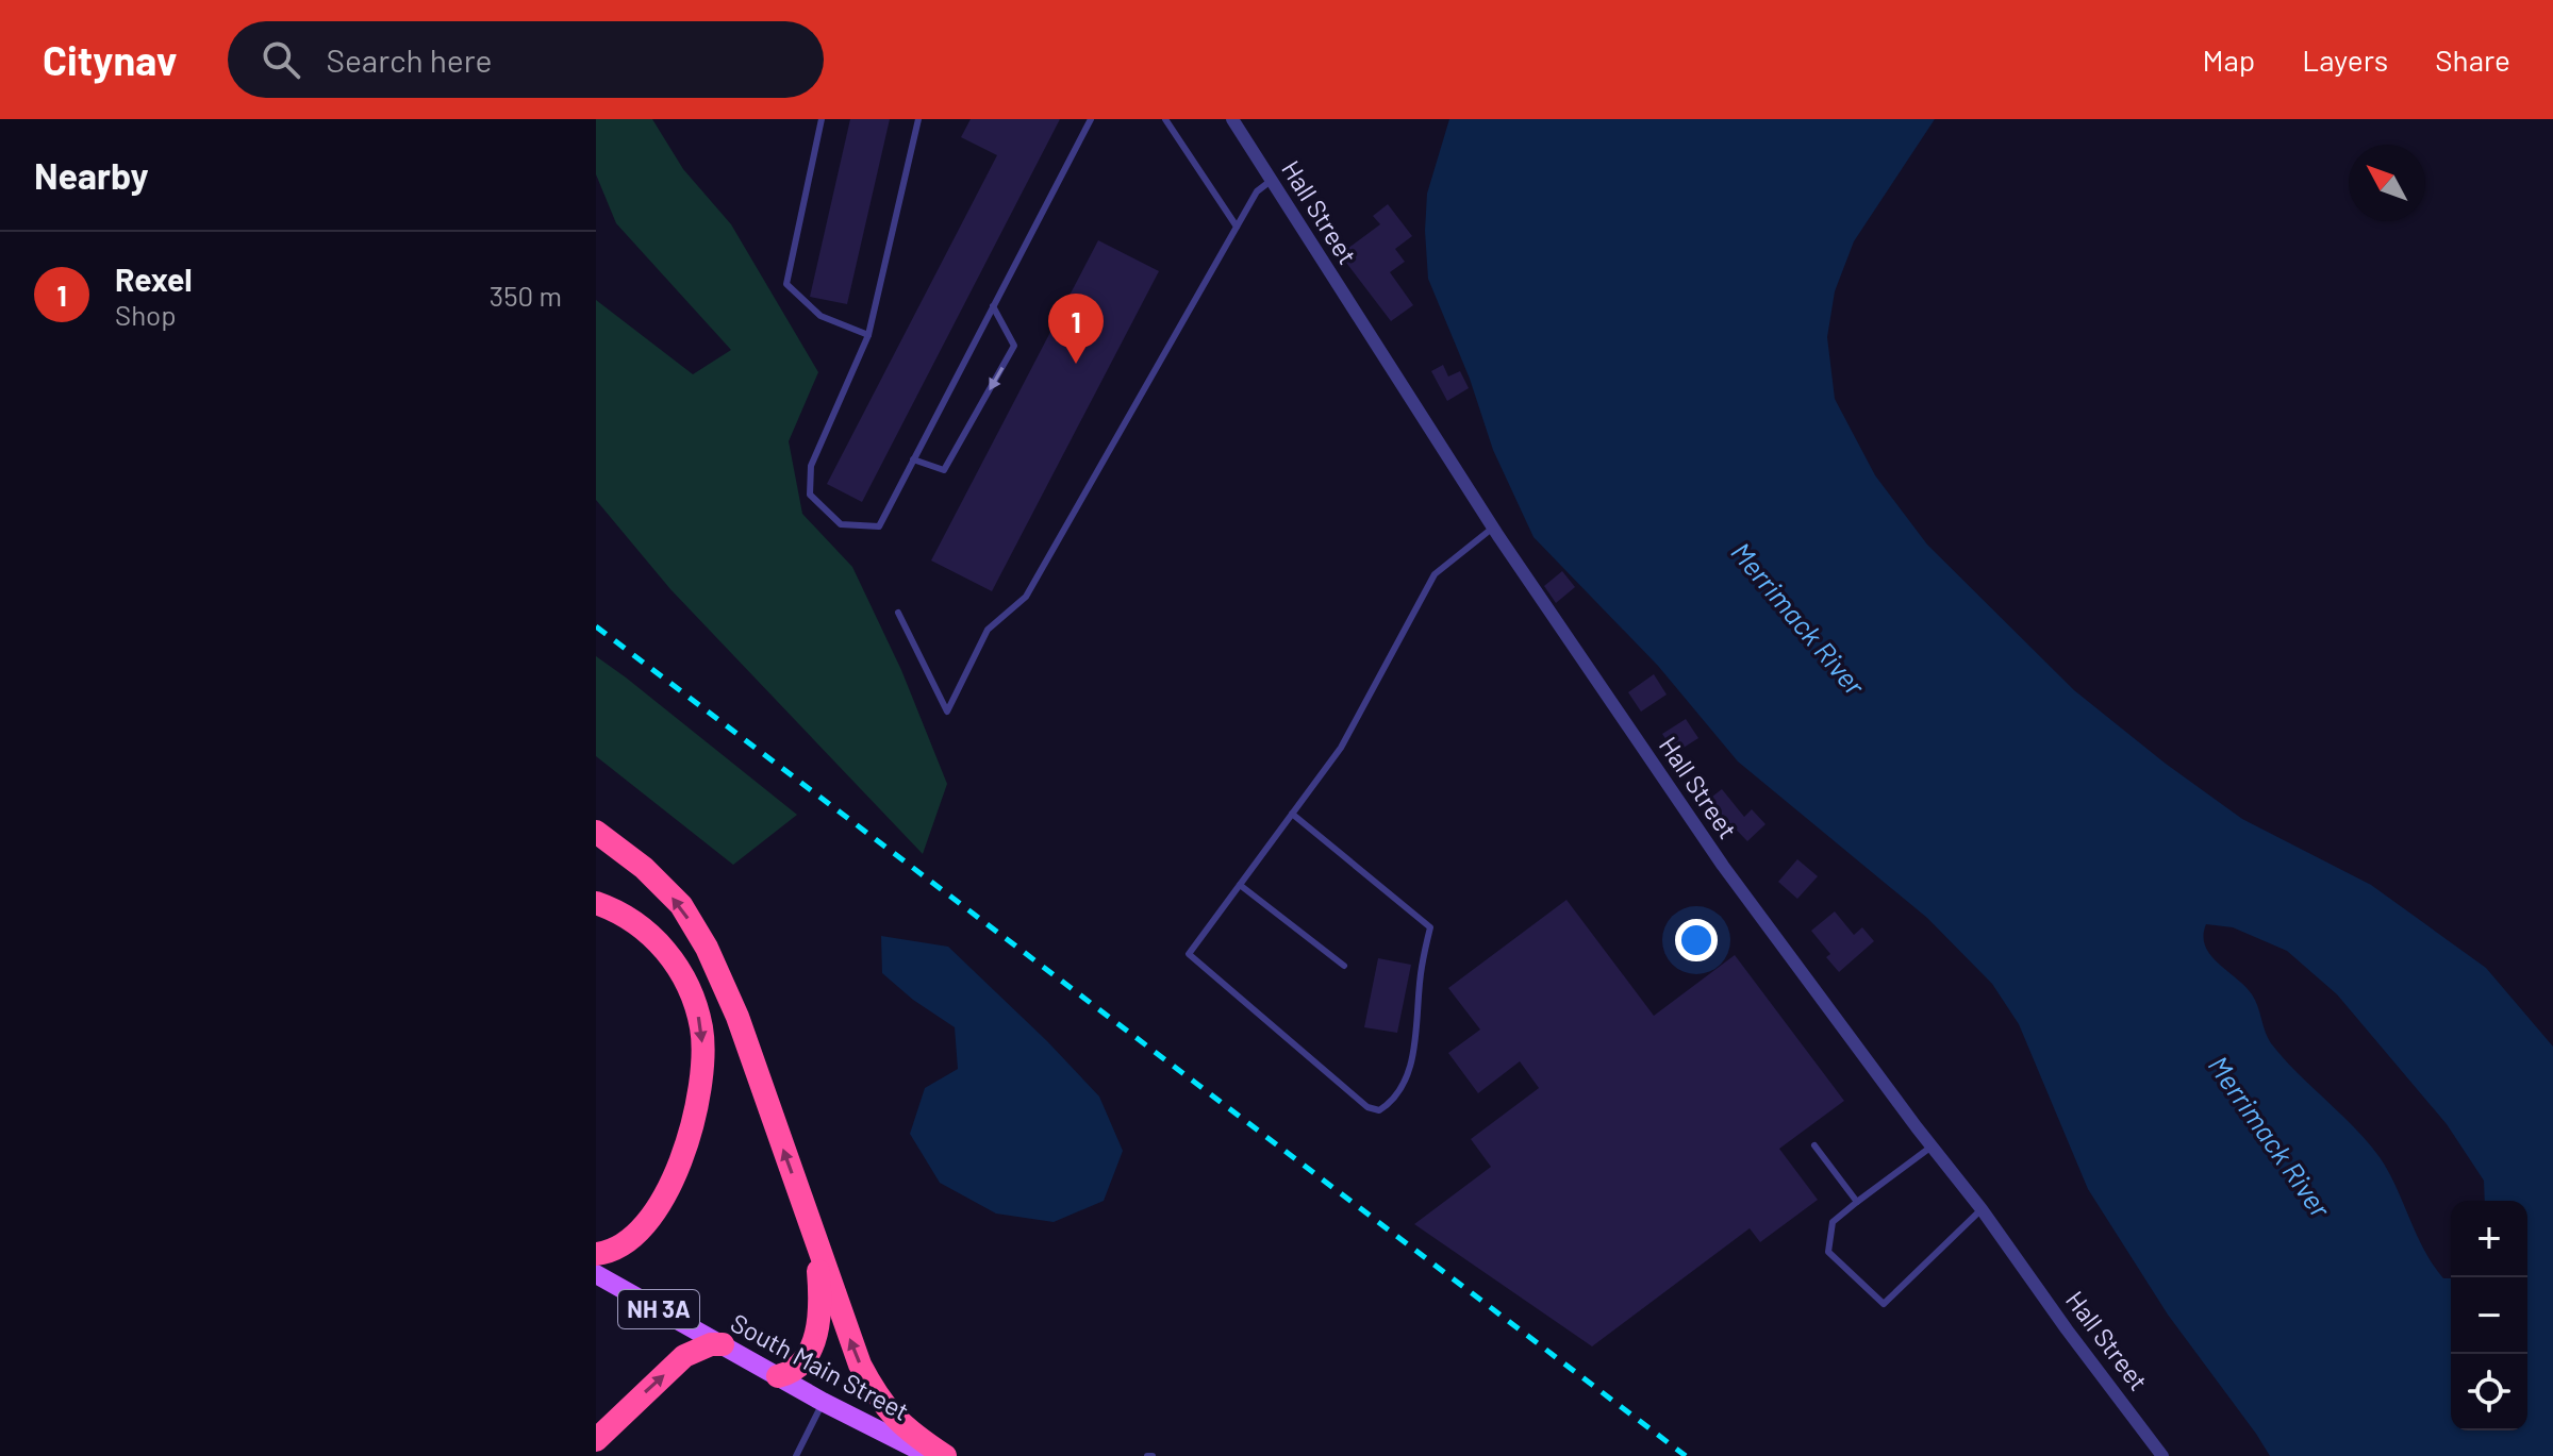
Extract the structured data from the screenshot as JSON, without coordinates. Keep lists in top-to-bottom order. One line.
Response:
{"streets":{"main road":["NH 3A","South Main Street"],"street":["Hall Street"]},"water":["Merrimack River"],"north":"top left","page":{"header":"Citynav","search":"Search here","nav":["Map","Layers","Share"],"heading":"Nearby","list":[{"mark":"1","name":"Rexel","note":"Shop","value":"350 m"}],"pins":"1","map_buttons":["+","−"]}}
